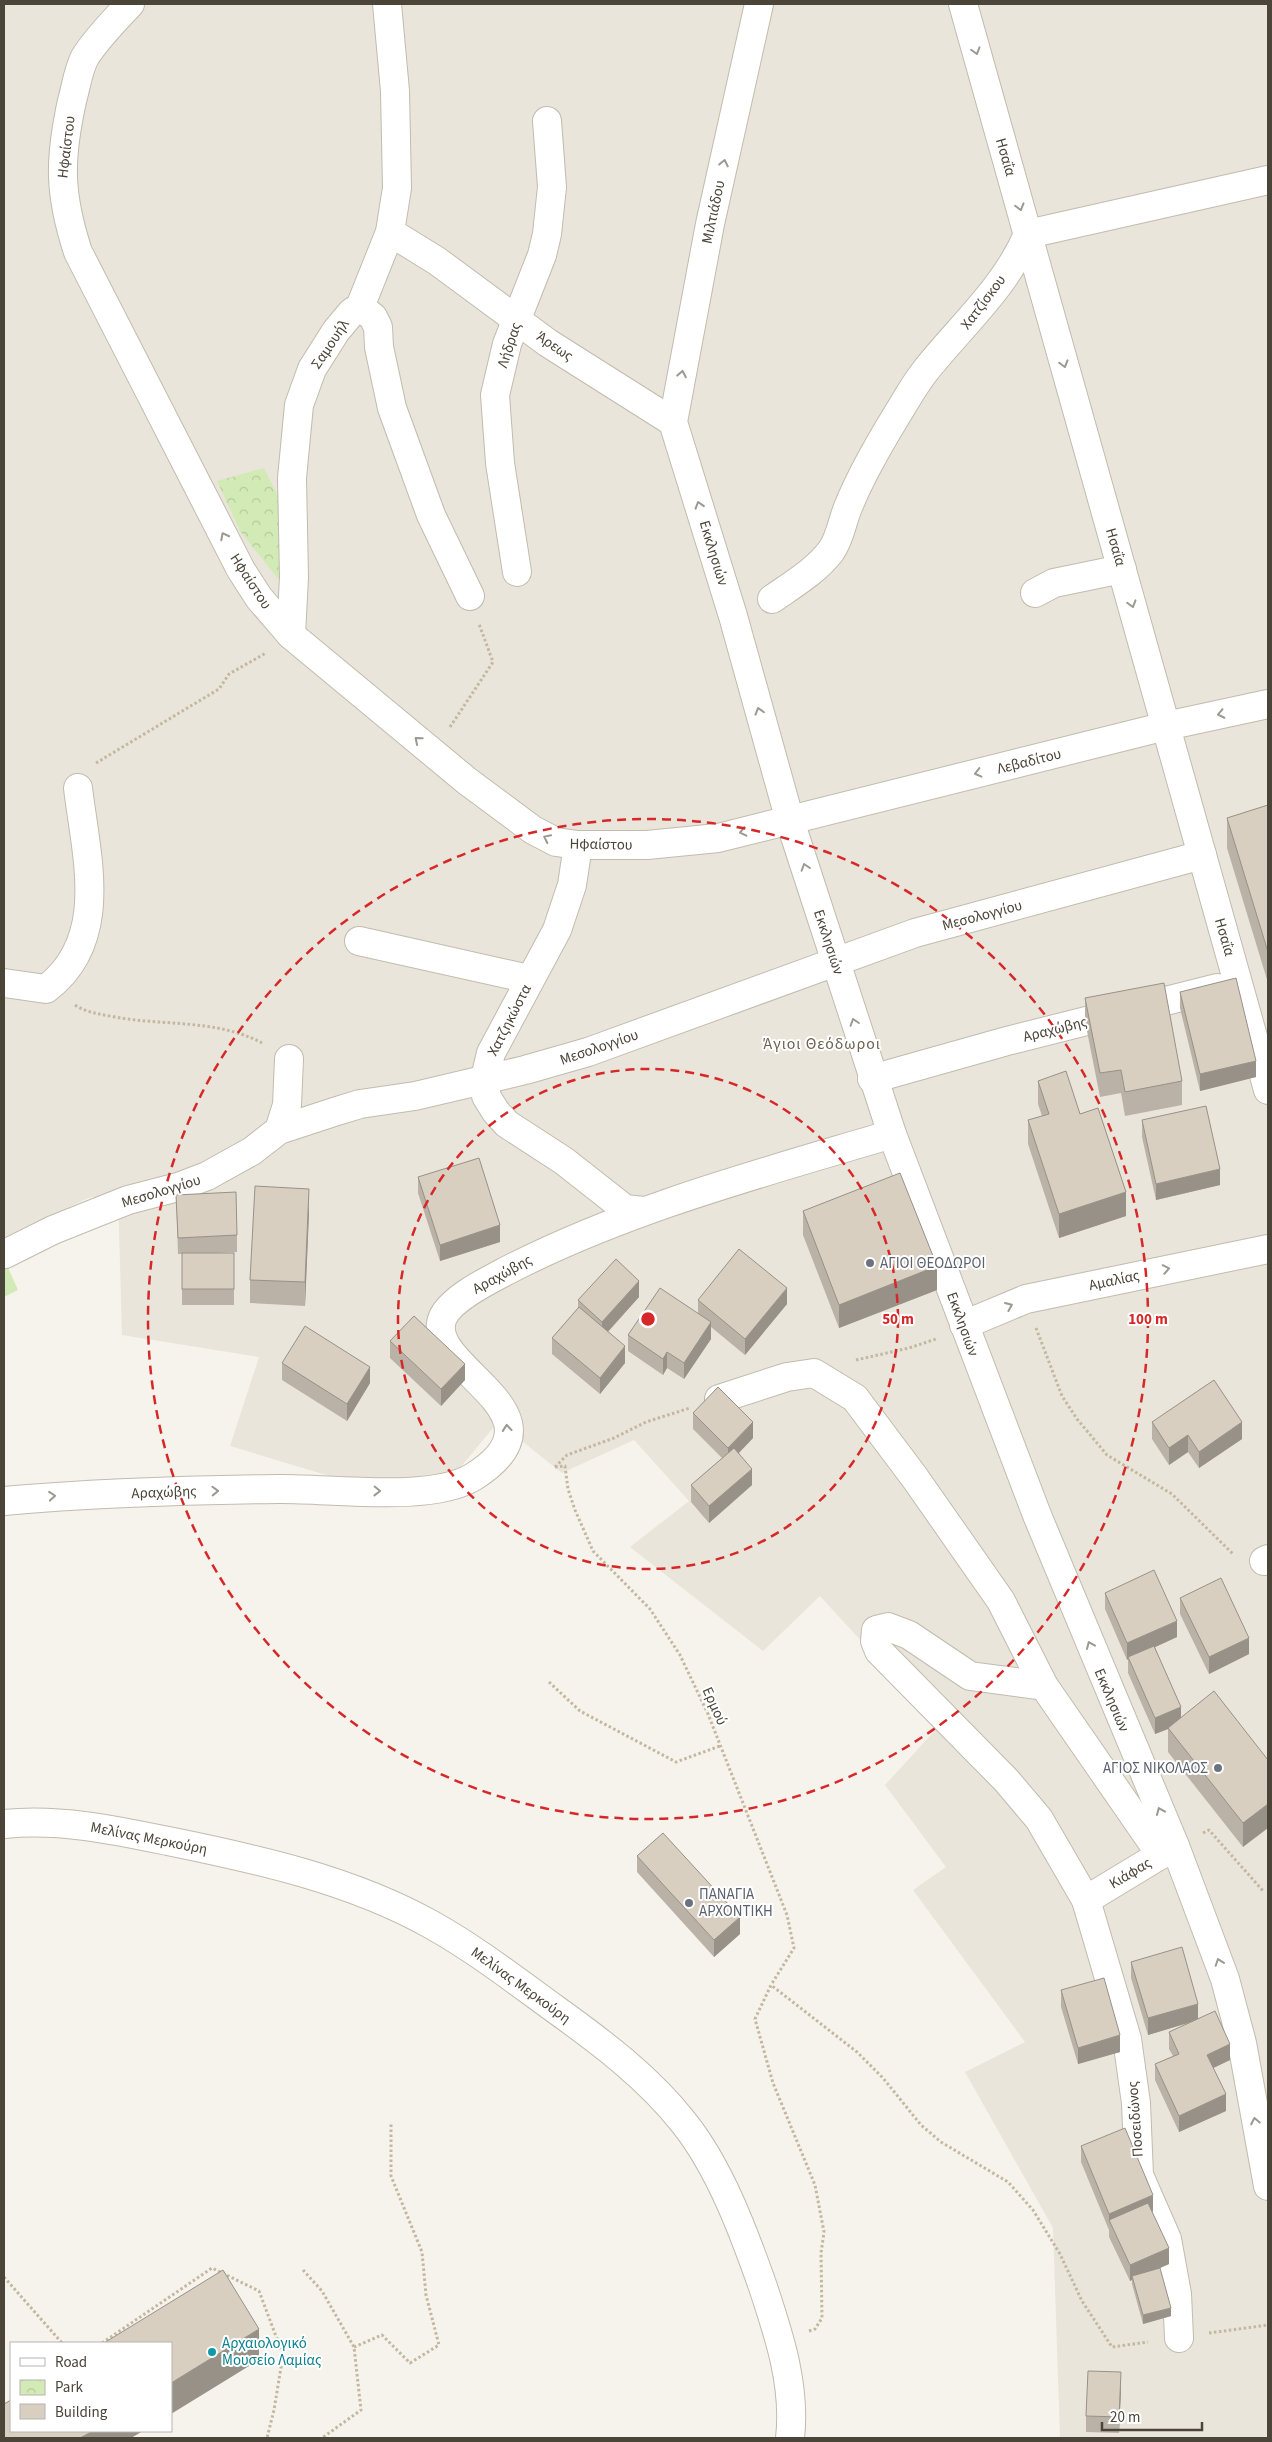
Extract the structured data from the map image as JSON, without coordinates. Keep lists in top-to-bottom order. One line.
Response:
{"streets":{"street":["Ηφαίστου","Ησαΐα","Μιλτιάδου","Χατζίσκου","Σαμουήλ","Λήδρας","Άρεως","Εκκλησιών","Λεβαδίτου","Μεσολογγίου","Χατζηκώστα","Αραχώβης","Αμαλίας","Μελίνας Μερκούρη","Κιάφας","Ποσειδώνος"],"path":["Ερμού"]},"crossings":[["Ηφαίστου","Σαμουήλ"],["Ηφαίστου","Εκκλησιών"],["Ηφαίστου","Λεβαδίτου"],["Ηφαίστου","Χατζηκώστα"],["Ησαΐα","Χατζίσκου"],["Ησαΐα","Λεβαδίτου"],["Ησαΐα","Μεσολογγίου"],["Ησαΐα","Αραχώβης"],["Μιλτιάδου","Άρεως"],["Μιλτιάδου","Εκκλησιών"],["Σαμουήλ","Άρεως"],["Λήδρας","Άρεως"],["Άρεως","Εκκλησιών"],["Εκκλησιών","Λεβαδίτου"],["Εκκλησιών","Μεσολογγίου"],["Εκκλησιών","Αραχώβης"],["Εκκλησιών","Αμαλίας"],["Εκκλησιών","Κιάφας"],["Μεσολογγίου","Χατζηκώστα"],["Χατζηκώστα","Αραχώβης"],["Ερμού","Μελίνας Μερκούρη"],["Κιάφας","Ποσειδώνος"]],"one_way":["Ηφαίστου","Ησαΐα","Μιλτιάδου","Λεβαδίτου","Αμαλίας"],"districts":["Άγιοι Θεόδωροι"],"places":["ΑΓΙΟΙ ΘΕΟΔΩΡΟΙ","ΑΓΙΟΣ ΝΙΚΟΛΑΟΣ","ΠΑΝΑΓΙΑ ΑΡΧΟΝΤΙΚΗ","Αρχαιολογικό Μουσείο Λαμίας"],"legend":["Road","Park","Building"],"scale_bar":"20 m","rings":["50 m","100 m"]}
